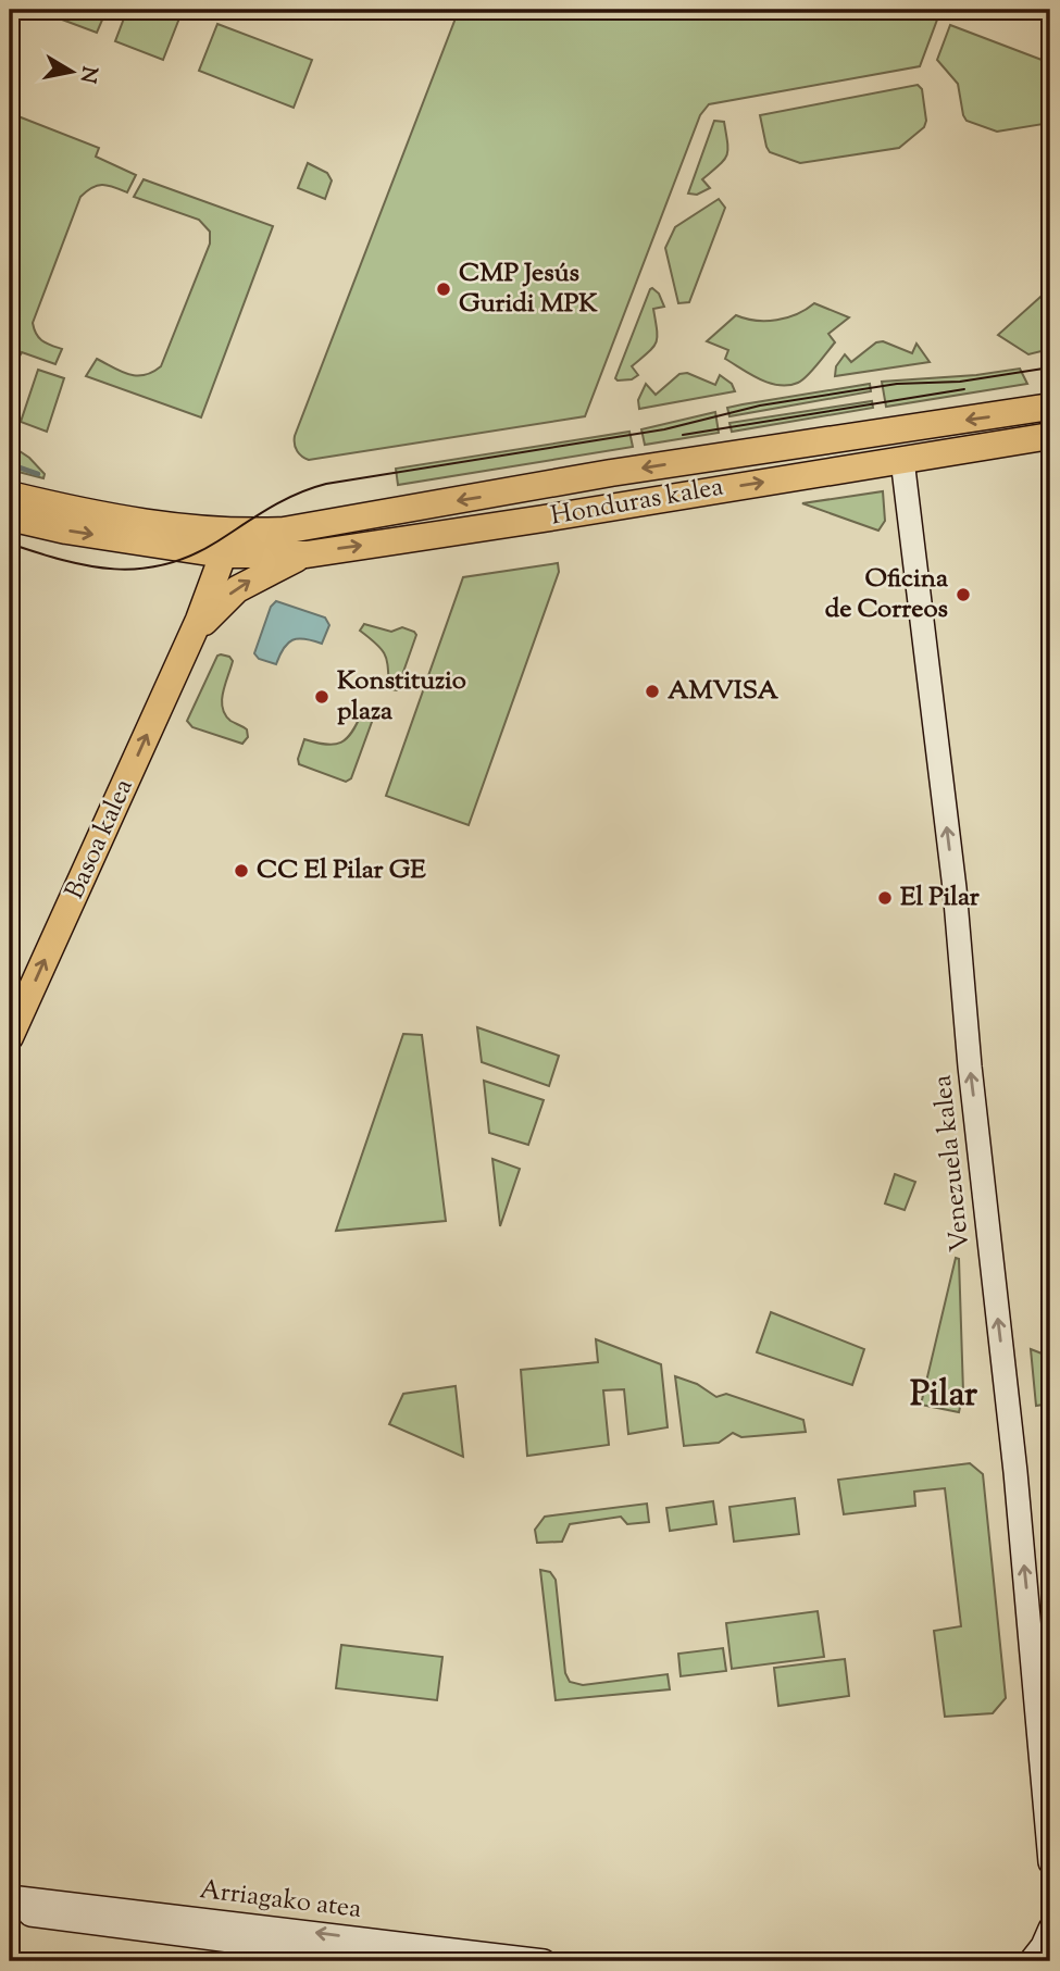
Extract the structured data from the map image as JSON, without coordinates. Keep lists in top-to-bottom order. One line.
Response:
{"streets":{"main road":["Honduras kalea","Basoa kalea"],"street":["Venezuela kalea","Arriagako atea"]},"crossings":[["Honduras kalea","Basoa kalea"],["Honduras kalea","Venezuela kalea"]],"one_way":["Basoa kalea","Venezuela kalea"],"districts":["Pilar"],"places":["CMP Jesús Guridi MPK","Oficina de Correos","AMVISA","Konstituzio plaza","CC El Pilar GE","El Pilar"],"north":"right"}
